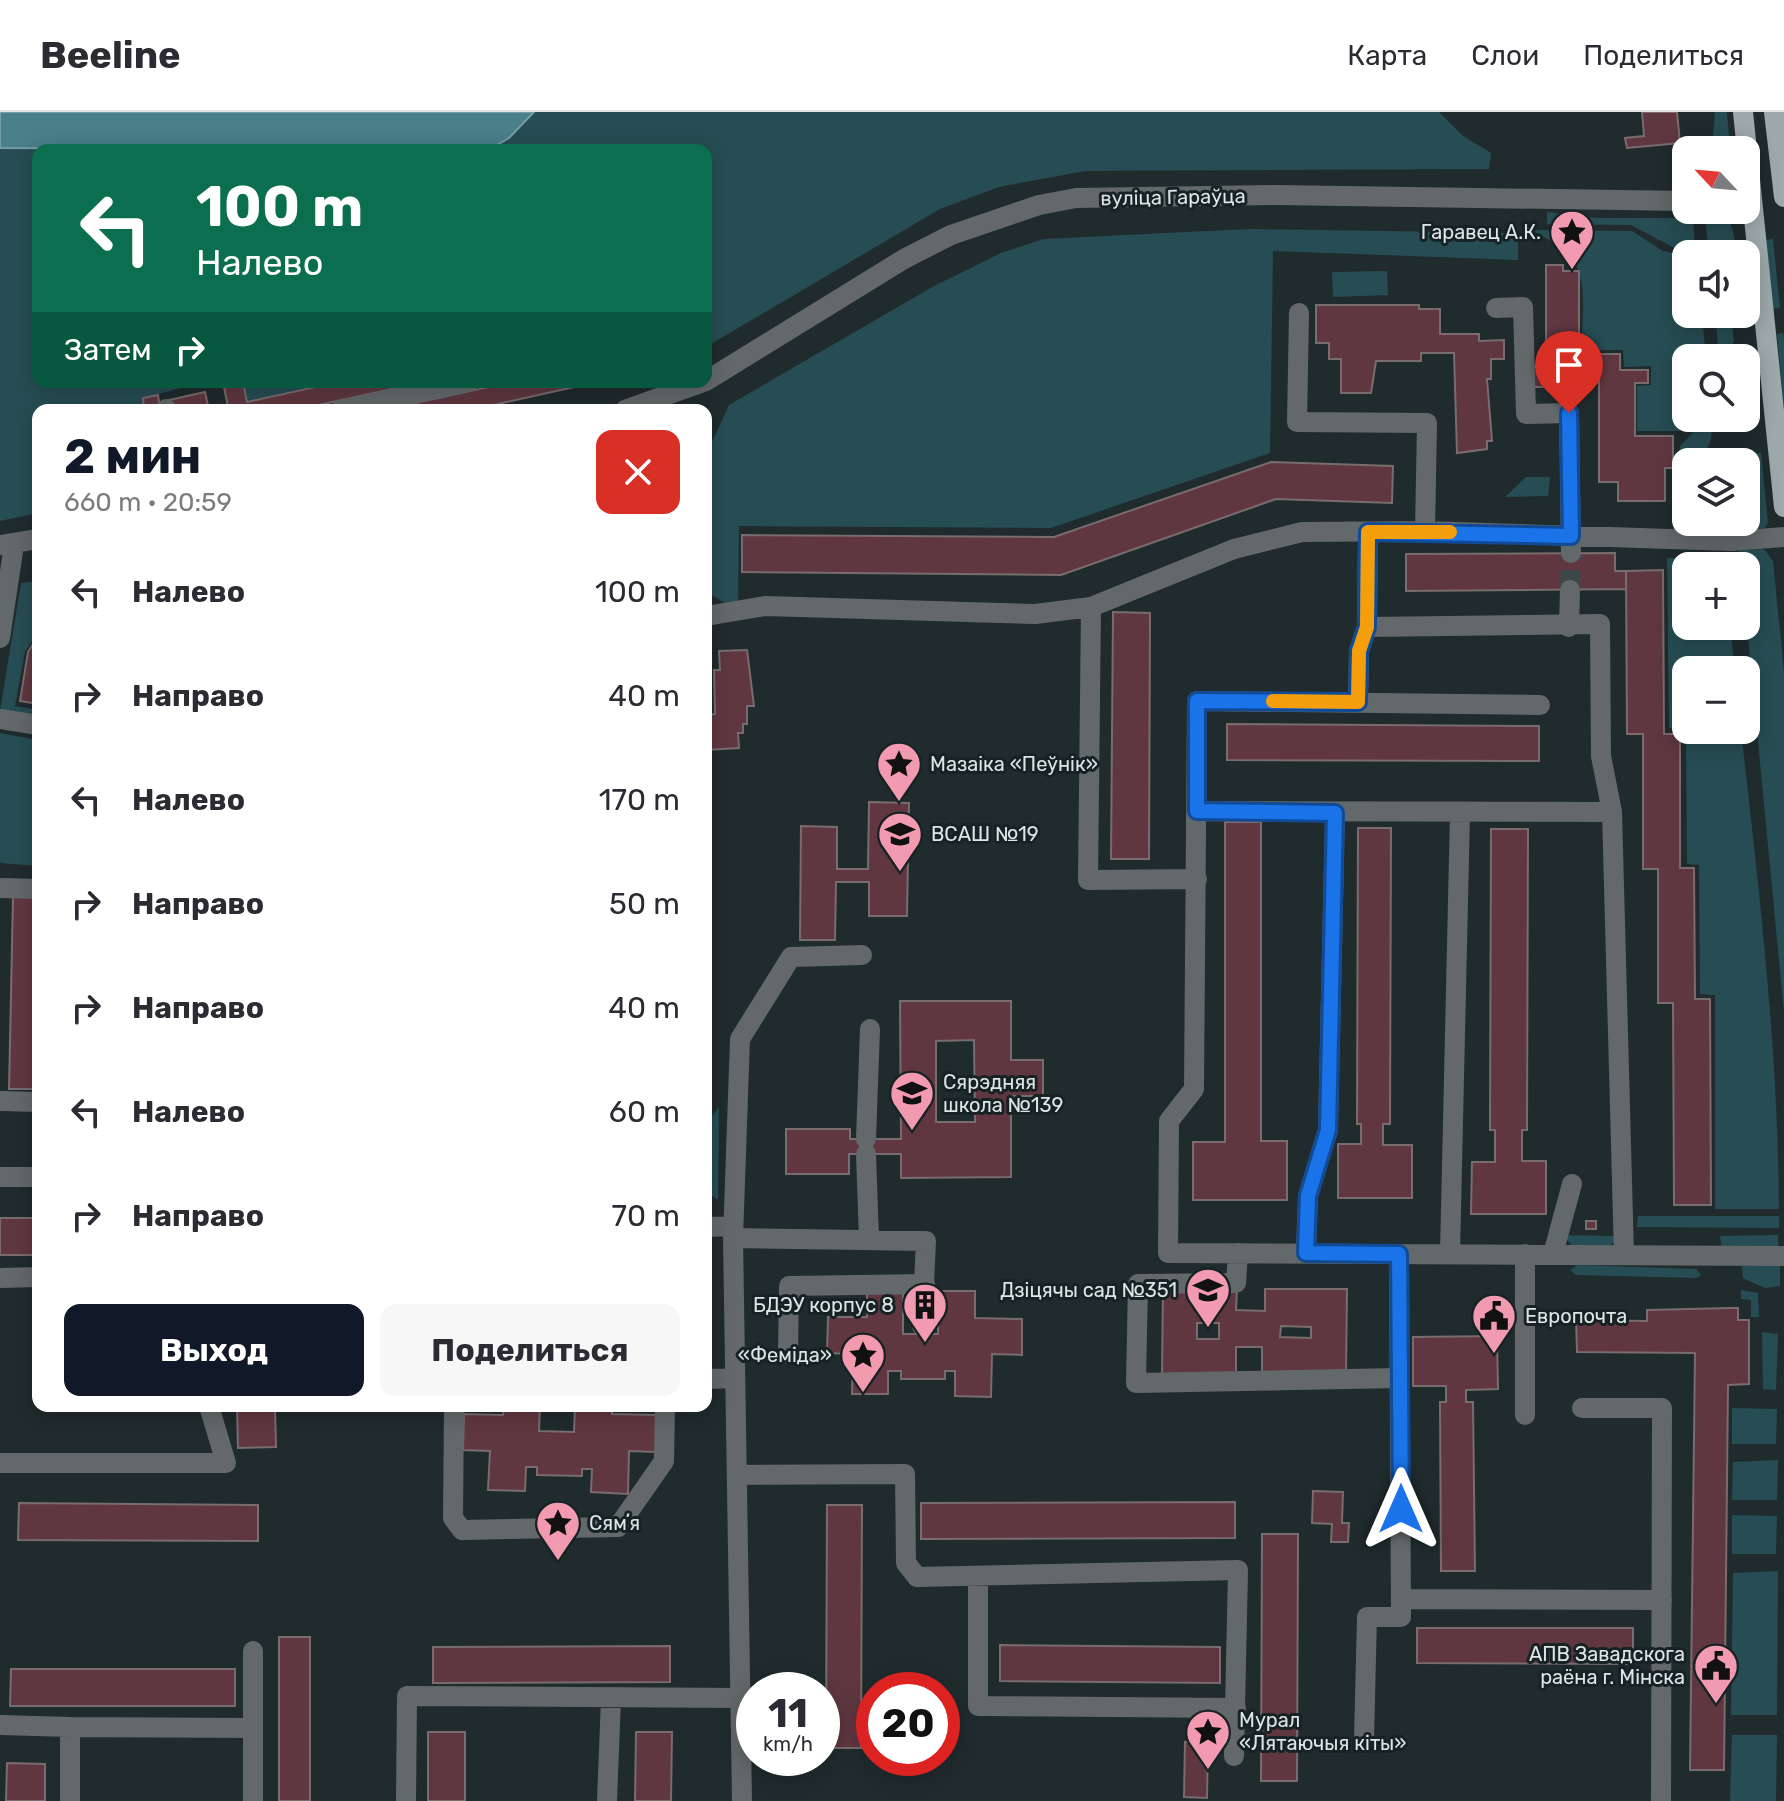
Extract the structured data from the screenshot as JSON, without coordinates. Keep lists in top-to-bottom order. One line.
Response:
{"streets":{"street":["вуліца Гараўца"]},"places":{"place":["Гаравец А.К.","Мазаіка «Пеўнік»","«Феміда»","Сямʼя","Мурал «Лятаючыя кіты»"],"school or university":["ВСАШ №19","Сярэдняя школа №139","Дзіцячы сад №351"],"building":["БДЭУ корпус 8"],"public building":["Европочта","АПВ Завадскога раёна г. Мінска"]},"north":"top left","page":{"header":"Beeline","nav":["Карта","Слои","Поделиться"],"map_buttons":["+","−"],"turn":["100 m","Налево"],"then":"Затем","heading":["2 мин","660 m · 20:59"],"list":[{"name":"Налево","value":"100 m"},{"name":"Направо","value":"40 m"},{"name":"Налево","value":"170 m"},{"name":"Направо","value":"50 m"},{"name":"Направо","value":"40 m"},{"name":"Налево","value":"60 m"},{"name":"Направо","value":"70 m"}],"buttons":["Выход","Поделиться"],"speed":"11 km/h","limit":"20"}}
